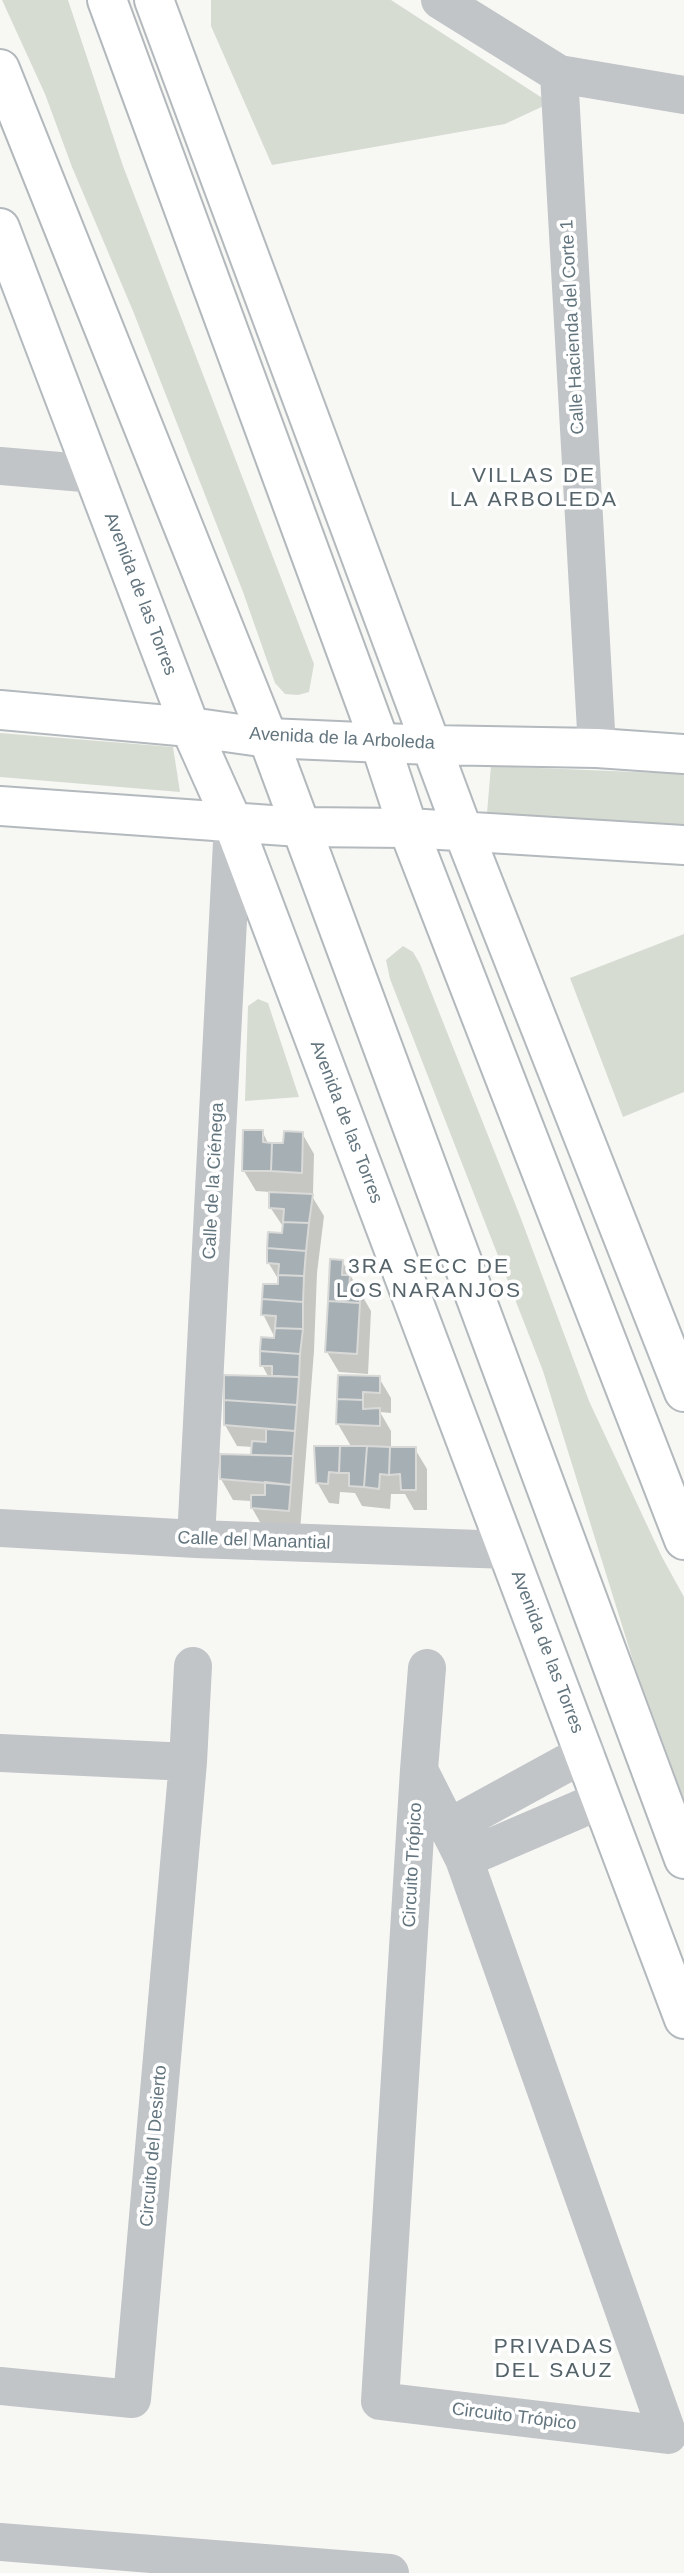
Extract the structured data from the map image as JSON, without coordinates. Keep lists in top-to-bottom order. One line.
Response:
{"streets":{"main road":["Avenida de las Torres","Avenida de la Arboleda"],"street":["Calle Hacienda del Corte 1","Calle de la Ciénega","Calle del Manantial","Circuito Trópico","Circuito del Desierto"]},"crossings":[["Calle Hacienda del Corte 1","Avenida de la Arboleda"],["Avenida de las Torres","Avenida de la Arboleda"],["Avenida de las Torres","Calle de la Ciénega"],["Avenida de las Torres","Calle del Manantial"],["Avenida de las Torres","Circuito Trópico"],["Calle de la Ciénega","Calle del Manantial"]],"districts":["VILLAS DE LA ARBOLEDA","3RA SECC DE LOS NARANJOS","PRIVADAS DEL SAUZ"]}
